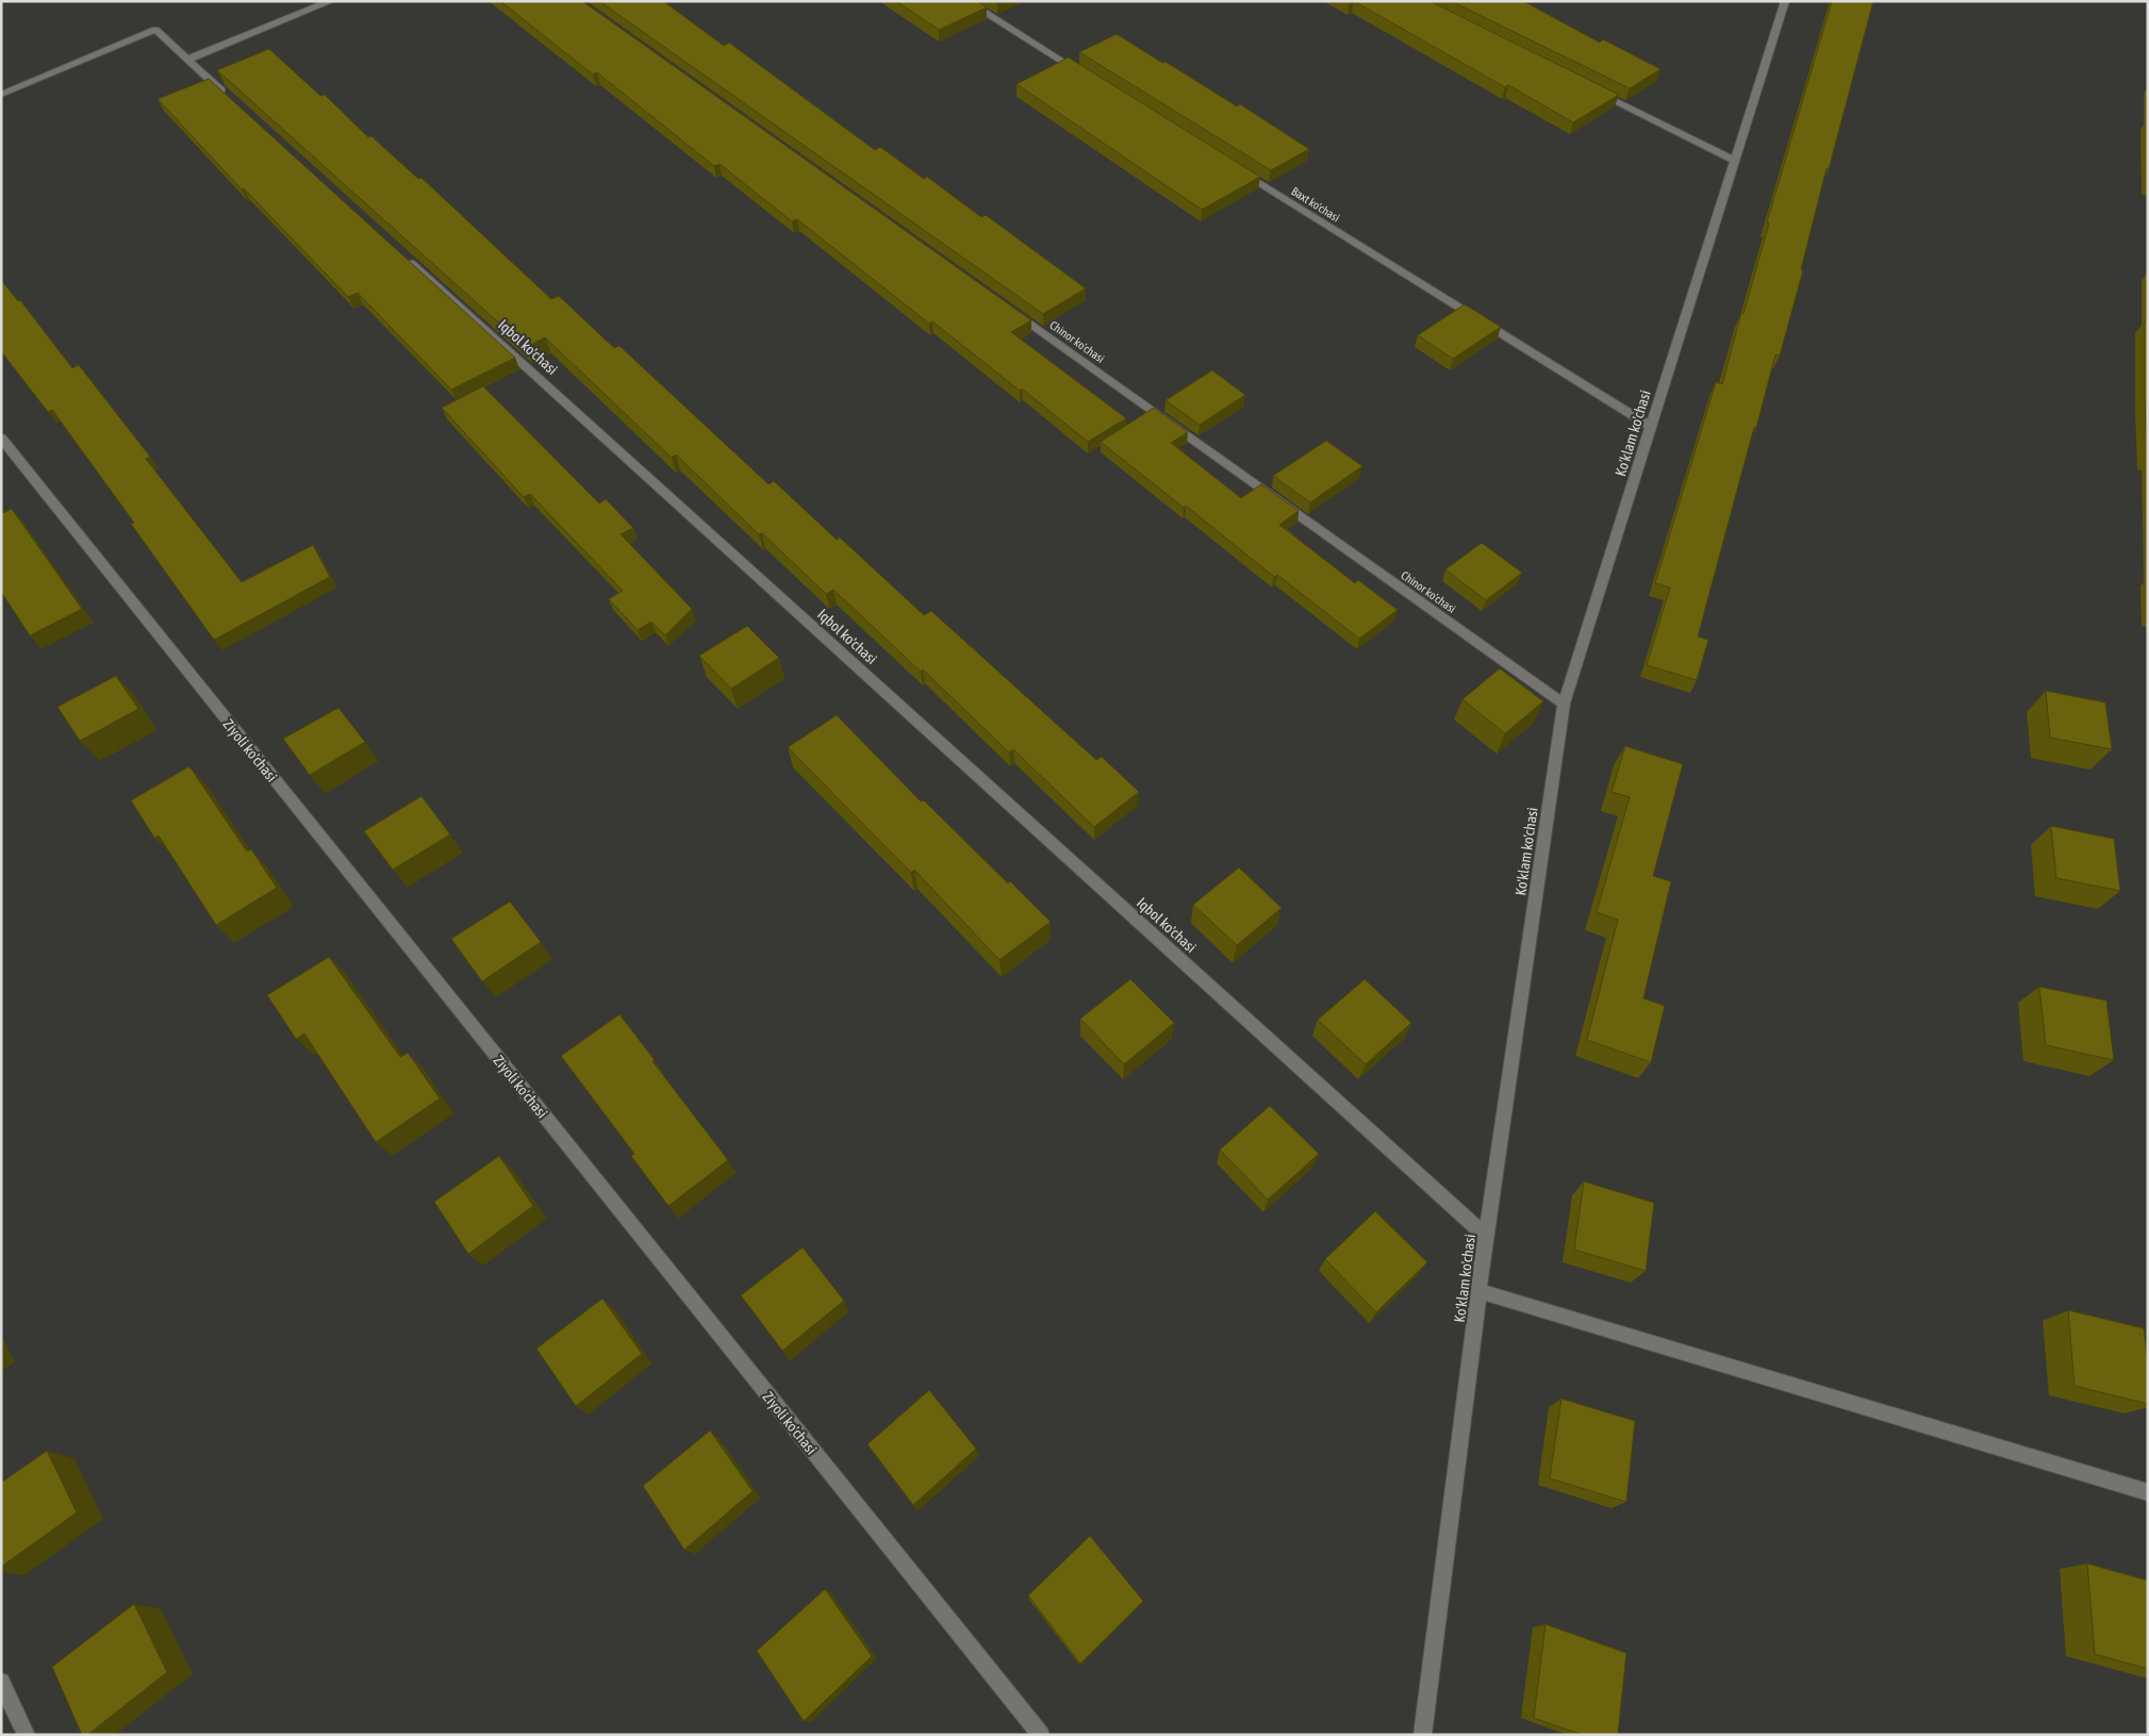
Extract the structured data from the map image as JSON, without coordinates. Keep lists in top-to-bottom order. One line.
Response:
{"streets":{"street":["Baxt ko'chasi","Chinor ko'chasi","Iqbol ko'chasi","Ko'klam ko'chasi","Ziyoli ko'chasi"]},"crossings":[["Baxt ko'chasi","Ko'klam ko'chasi"],["Chinor ko'chasi","Ko'klam ko'chasi"],["Iqbol ko'chasi","Ko'klam ko'chasi"]]}
